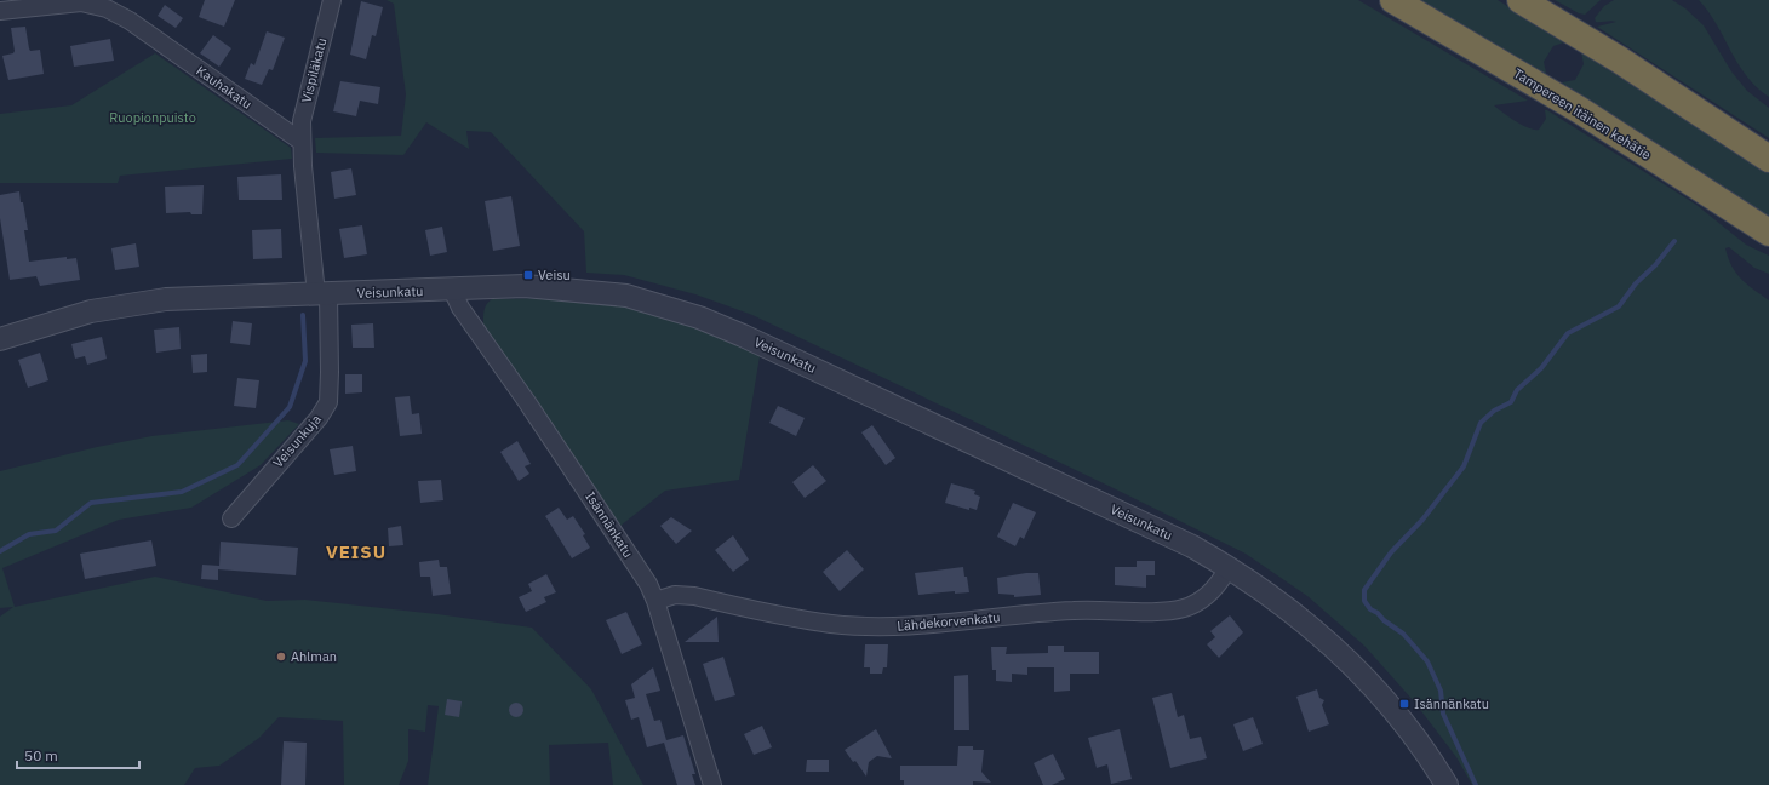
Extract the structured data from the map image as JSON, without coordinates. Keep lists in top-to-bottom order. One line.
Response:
{"streets":{"highway":["Tampereen itäinen kehätie"],"street":["Vispiläkatu","Kauhakatu","Veisunkatu","Veisunkuja","Isännänkatu","Lähdekorvenkatu"]},"crossings":[["Vispiläkatu","Kauhakatu"],["Veisunkatu","Veisunkuja"],["Veisunkatu","Isännänkatu"],["Veisunkatu","Lähdekorvenkatu"],["Isännänkatu","Lähdekorvenkatu"]],"districts":["VEISU"],"parks":["Ruopionpuisto"],"places":{"transit":["Veisu","Isännänkatu"],"other":["Ahlman"]},"scale_bar":"50 m"}
